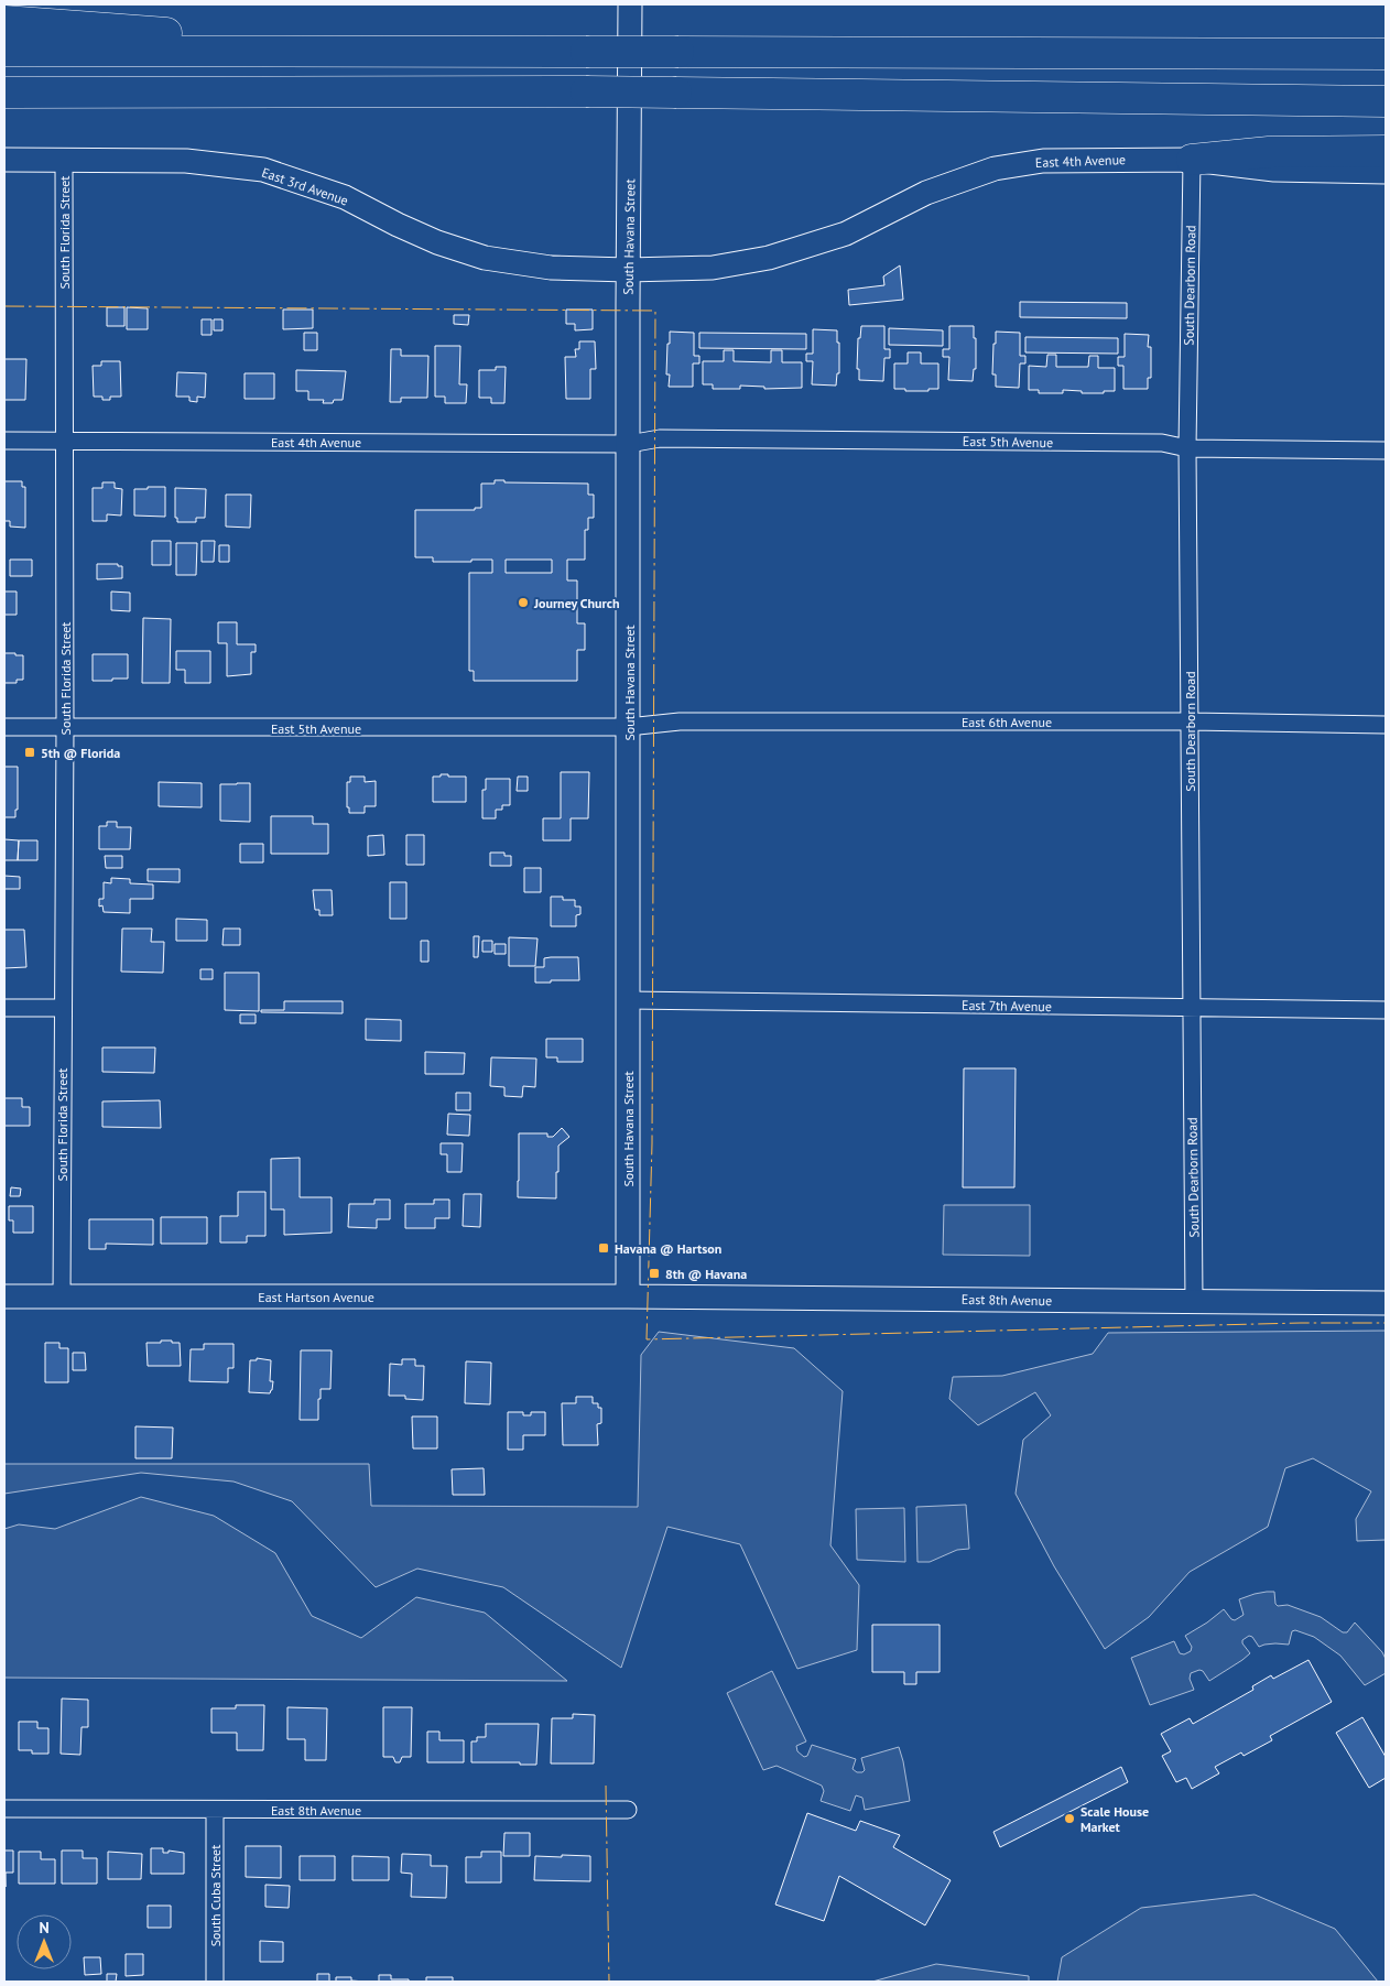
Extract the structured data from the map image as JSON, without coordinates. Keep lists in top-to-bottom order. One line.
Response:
{"streets":{"street":["East 4th Avenue","East 3rd Avenue","South Florida Street","South Havana Street","South Dearborn Road","East 5th Avenue","East 6th Avenue","East 7th Avenue","East Hartson Avenue","East 8th Avenue","South Cuba Street"]},"crossings":[["East 4th Avenue","East 3rd Avenue"],["East 4th Avenue","South Florida Street"],["East 4th Avenue","South Havana Street"],["East 4th Avenue","South Dearborn Road"],["East 4th Avenue","East 5th Avenue"],["East 3rd Avenue","South Florida Street"],["East 3rd Avenue","South Havana Street"],["South Florida Street","East 5th Avenue"],["South Florida Street","East Hartson Avenue"],["South Havana Street","East 5th Avenue"],["South Havana Street","East 6th Avenue"],["South Havana Street","East 7th Avenue"],["South Havana Street","East Hartson Avenue"],["South Havana Street","East 8th Avenue"],["South Dearborn Road","East 5th Avenue"],["South Dearborn Road","East 6th Avenue"],["South Dearborn Road","East 7th Avenue"],["South Dearborn Road","East 8th Avenue"],["East 5th Avenue","East 6th Avenue"],["East Hartson Avenue","East 8th Avenue"],["East 8th Avenue","South Cuba Street"]],"places":{"other":["Journey Church","Scale House Market"],"transit":["5th @ Florida","Havana @ Hartson","8th @ Havana"]},"north":"top"}
